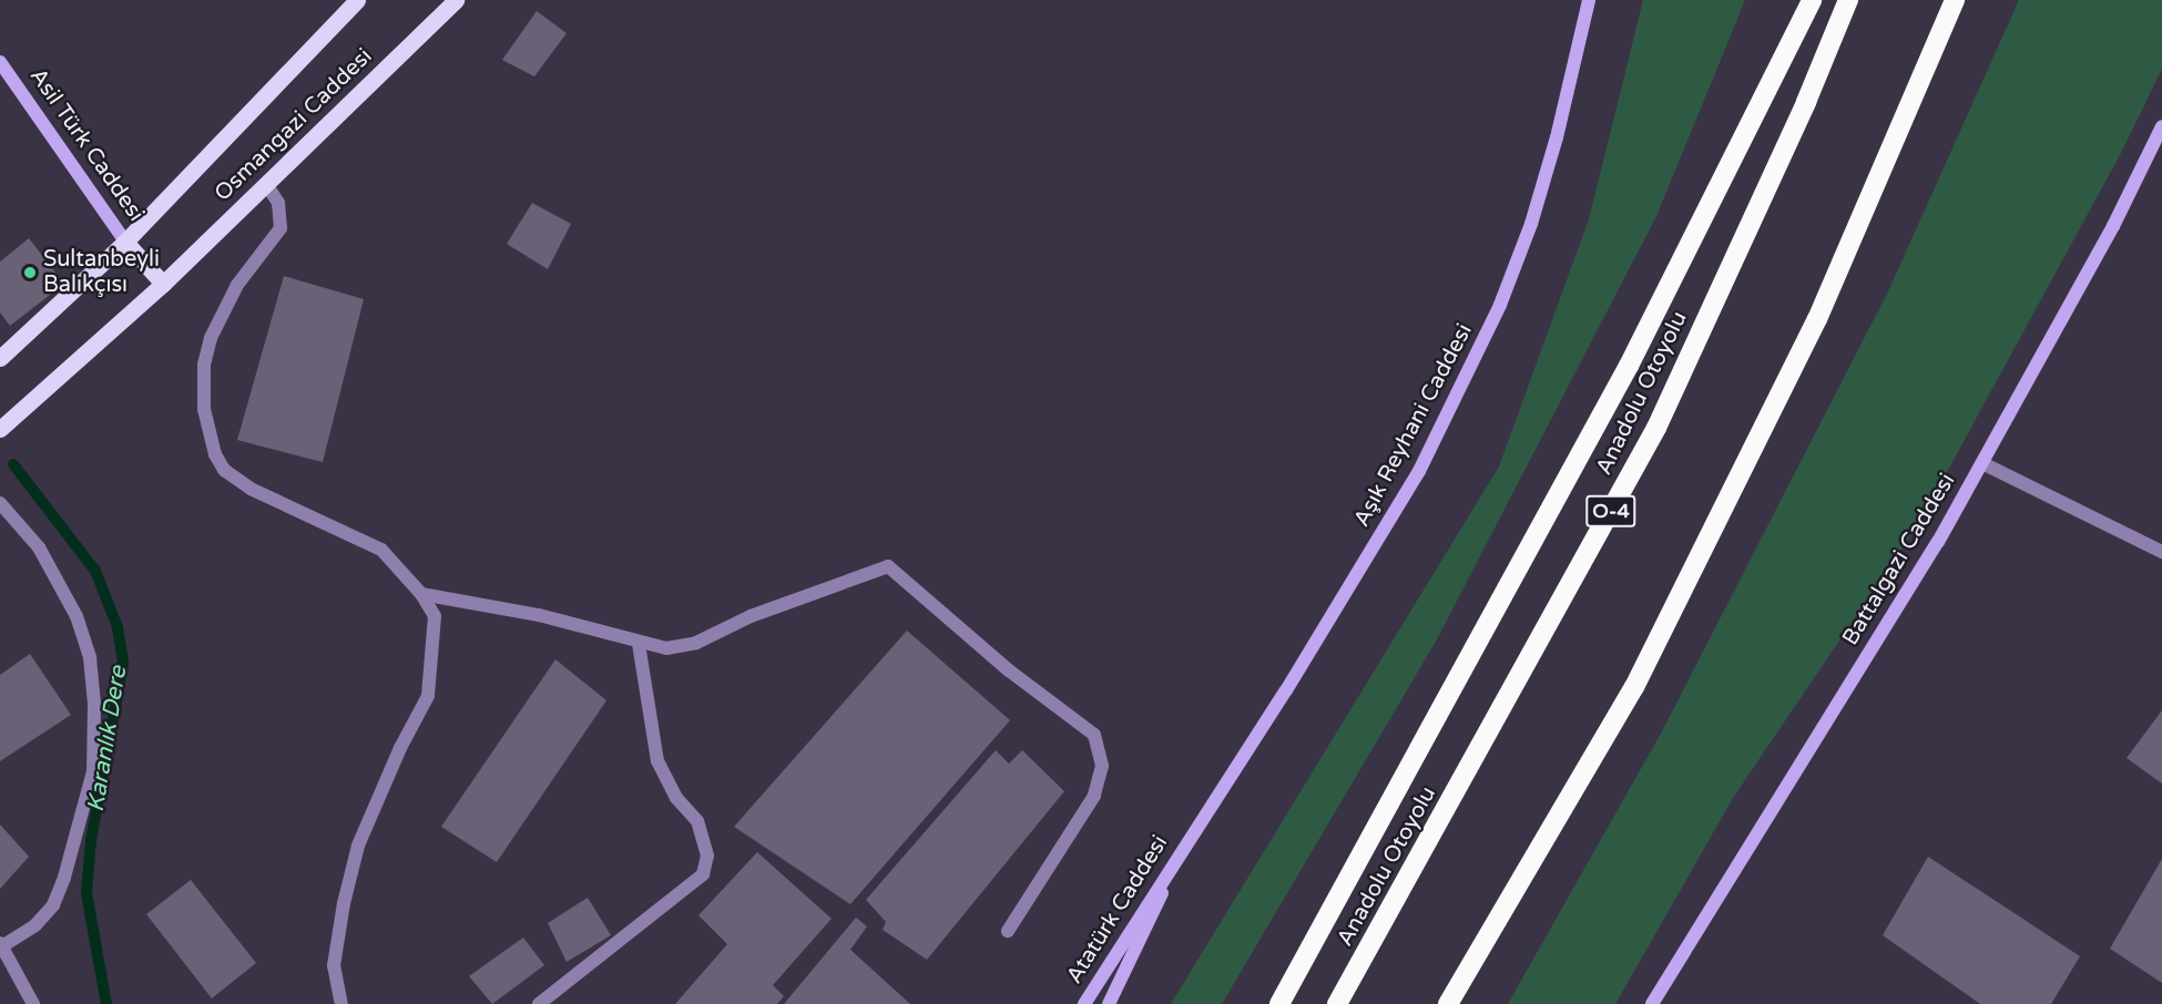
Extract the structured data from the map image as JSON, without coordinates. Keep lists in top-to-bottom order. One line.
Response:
{"streets":{"highway":["Anadolu Otoyolu","O-4"],"main road":["Osmangazi Caddesi","Asil Türk Caddesi","Aşık Reyhani Caddesi","Battalgazi Caddesi","Atatürk Caddesi"]},"crossings":[["Osmangazi Caddesi","Asil Türk Caddesi"],["Aşık Reyhani Caddesi","Atatürk Caddesi"]],"water":["Karanlık Dere"],"places":["Sultanbeyli Balıkçısı"]}
